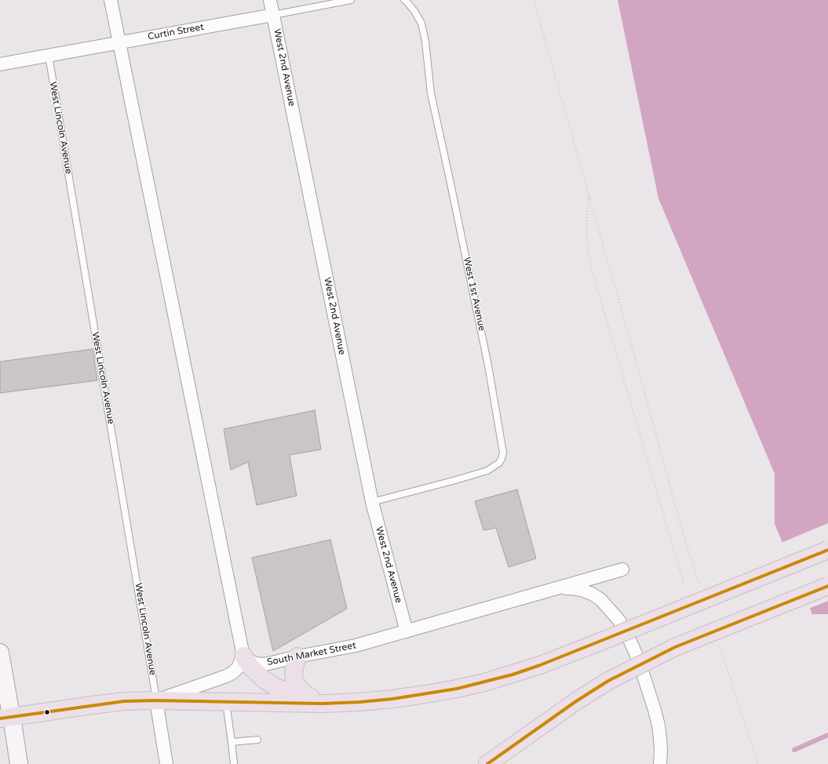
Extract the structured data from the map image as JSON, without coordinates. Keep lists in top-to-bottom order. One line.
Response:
{"streets":{"street":["Curtin Street","West 2nd Avenue","South Market Street"],"lane":["West Lincoln Avenue","West 1st Avenue"]},"crossings":[["Curtin Street","West 2nd Avenue"],["Curtin Street","West Lincoln Avenue"],["West 2nd Avenue","West 1st Avenue"],["West 2nd Avenue","South Market Street"]]}
